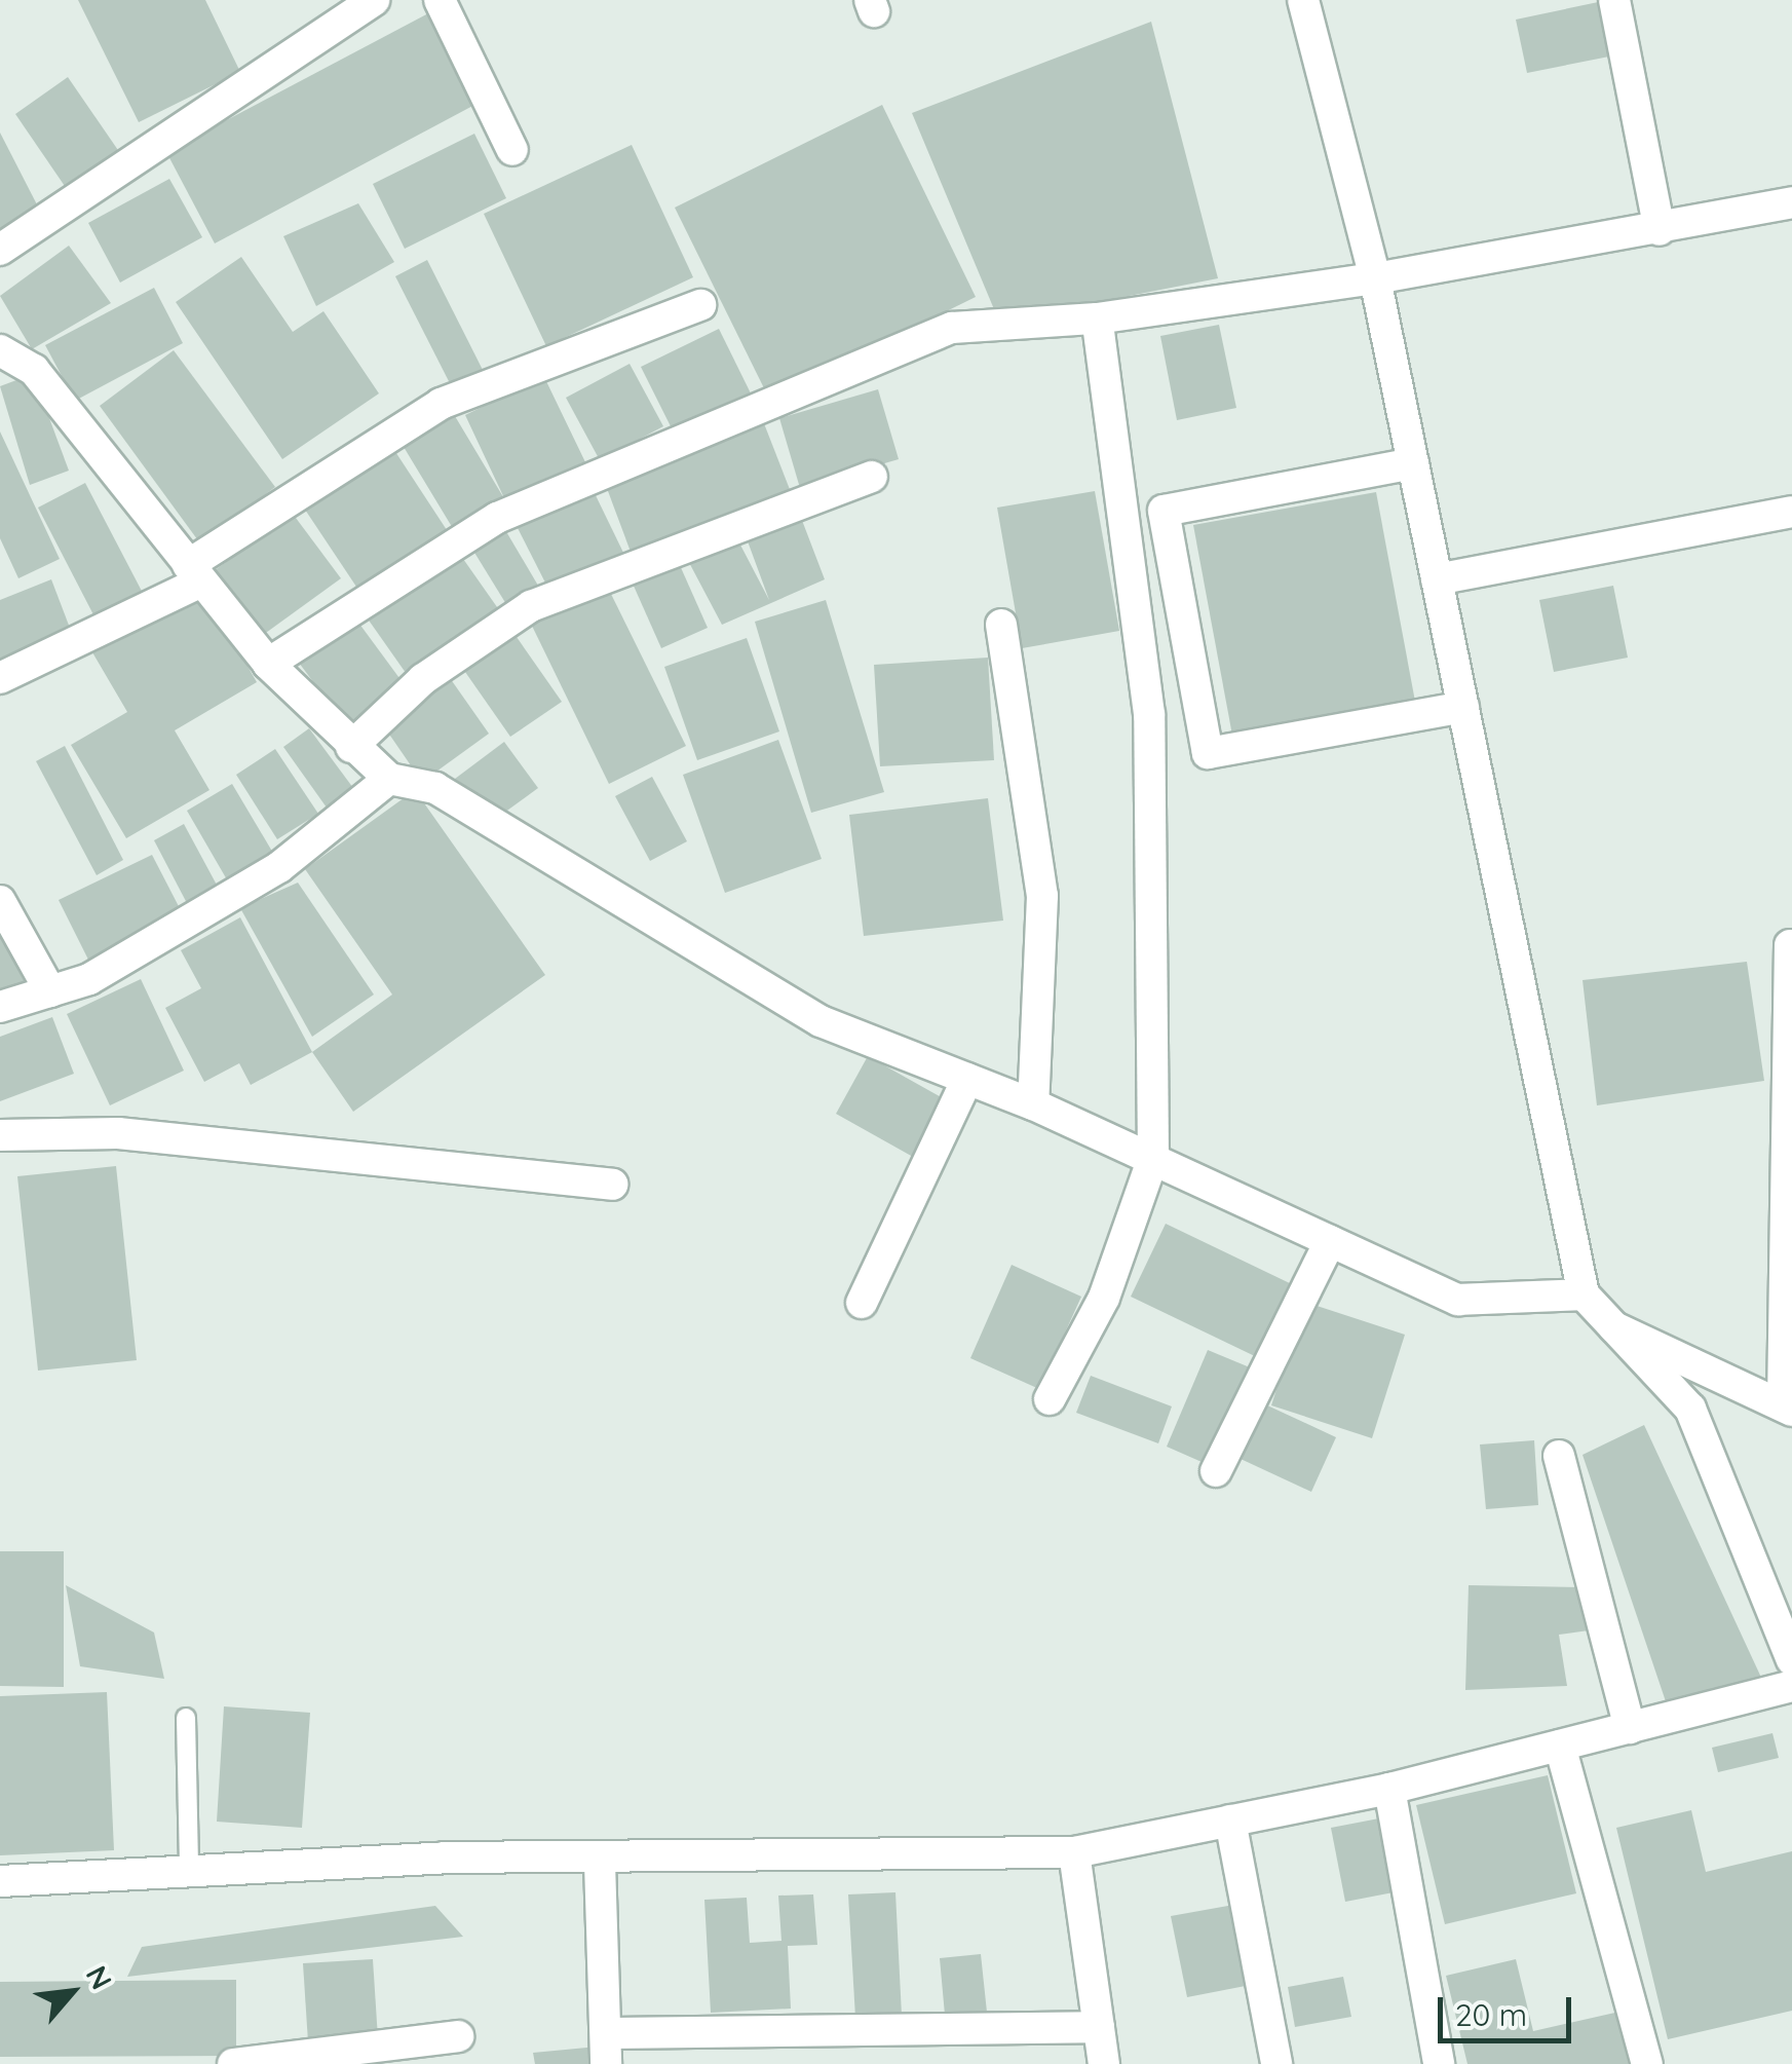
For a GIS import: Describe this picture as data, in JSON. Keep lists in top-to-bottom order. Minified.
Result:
{"scale_bar":"20 m","north":"top right"}
